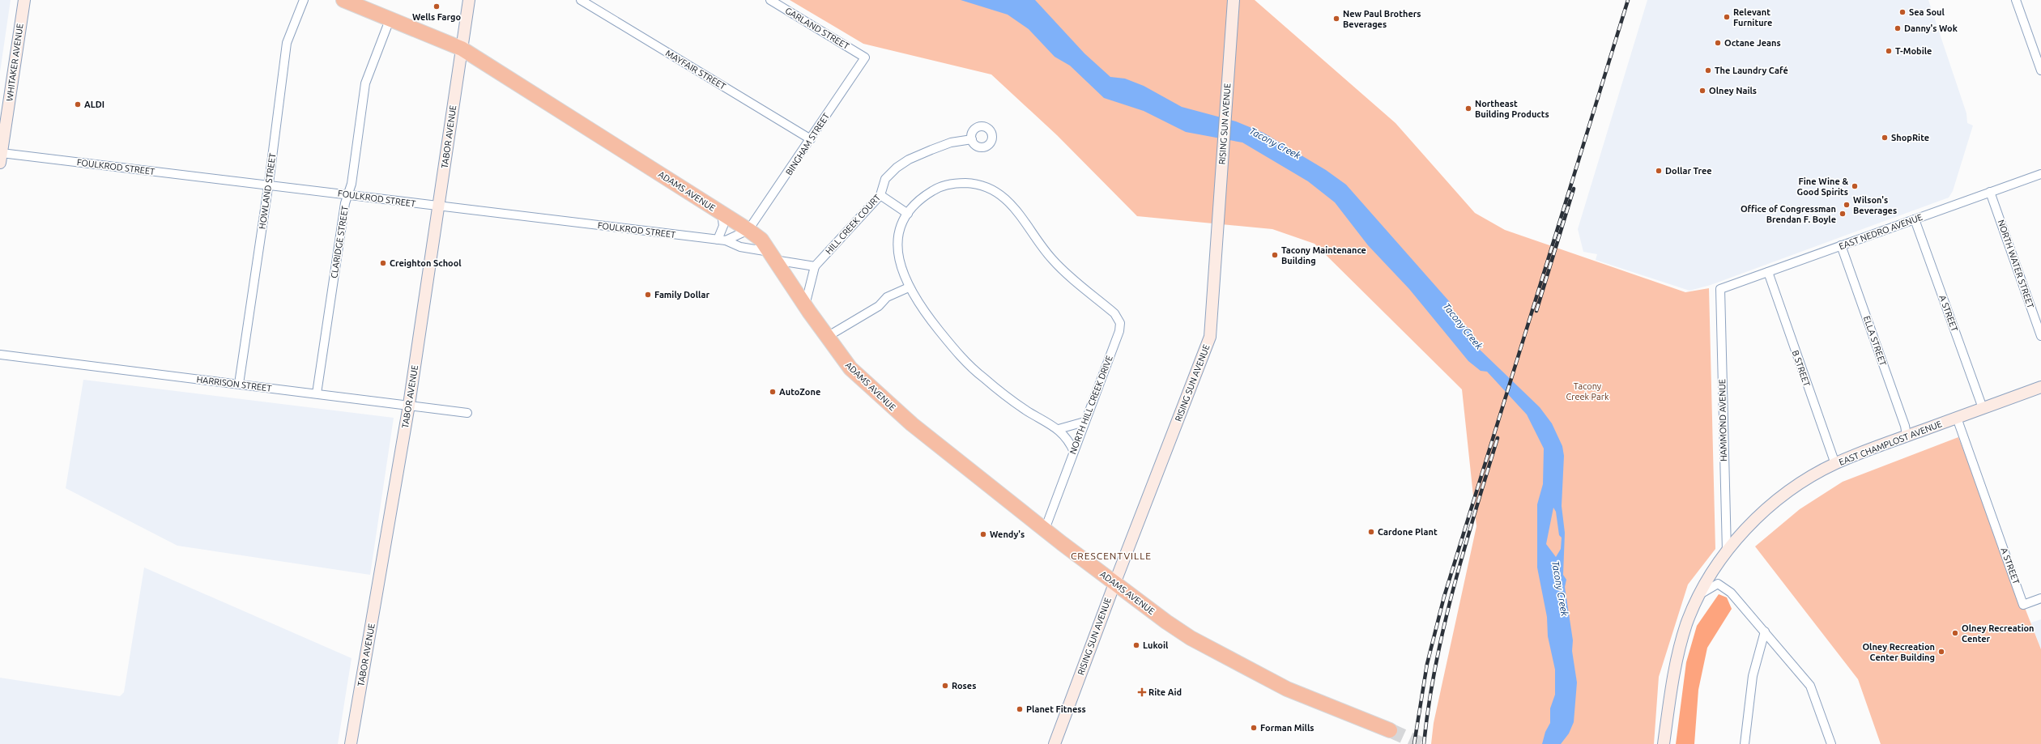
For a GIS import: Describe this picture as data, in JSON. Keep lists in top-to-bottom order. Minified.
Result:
{"streets":{"highway":["ADAMS AVENUE"],"street":["GARLAND STREET","WHITAKER AVENUE","MAYFAIR STREET","RISING SUN AVENUE","TABOR AVENUE","BINGHAM STREET","FOULKROD STREET","HOWLAND STREET","HILL CREEK COURT","EAST NEDRO AVENUE","CLARIDGE STREET","NORTH WATER STREET","A STREET","ELLA STREET","B STREET","HARRISON STREET","NORTH HILL CREEK DRIVE","HAMMOND AVENUE","EAST CHAMPLOST AVENUE"]},"crossings":[["GARLAND STREET","BINGHAM STREET"],["WHITAKER AVENUE","FOULKROD STREET"],["MAYFAIR STREET","BINGHAM STREET"],["RISING SUN AVENUE","ADAMS AVENUE"],["TABOR AVENUE","FOULKROD STREET"],["TABOR AVENUE","ADAMS AVENUE"],["TABOR AVENUE","HARRISON STREET"],["BINGHAM STREET","ADAMS AVENUE"],["FOULKROD STREET","HOWLAND STREET"],["FOULKROD STREET","CLARIDGE STREET"],["HOWLAND STREET","HARRISON STREET"],["ADAMS AVENUE","HILL CREEK COURT"],["ADAMS AVENUE","CLARIDGE STREET"],["ADAMS AVENUE","NORTH HILL CREEK DRIVE"],["EAST NEDRO AVENUE","NORTH WATER STREET"],["EAST NEDRO AVENUE","A STREET"],["EAST NEDRO AVENUE","ELLA STREET"],["EAST NEDRO AVENUE","B STREET"],["EAST NEDRO AVENUE","HAMMOND AVENUE"],["CLARIDGE STREET","HARRISON STREET"],["A STREET","EAST CHAMPLOST AVENUE"],["ELLA STREET","EAST CHAMPLOST AVENUE"],["B STREET","EAST CHAMPLOST AVENUE"],["HAMMOND AVENUE","EAST CHAMPLOST AVENUE"]],"districts":["CRESCENTVILLE"],"water":["Tacony Creek"],"parks":["Tacony Creek Park"],"places":{"other":["Wells Fargo","Sea Soul","Relevant Furniture","New Paul Brothers Beverages","Danny's Wok","Octane Jeans","T-Mobile","The Laundry Café","Olney Nails","ALDI","Northeast Building Products","ShopRite","Dollar Tree","Fine Wine & Good Spirits","Wilson's Beverages","Office of Congressman Brendan F. Boyle","Tacony Maintenance Building","Creighton School","Family Dollar","AutoZone","Cardone Plant","Wendy's","Olney Recreation Center","Lukoil","Olney Recreation Center Building","Roses","Planet Fitness","Forman Mills"],"health":["Rite Aid"]}}
